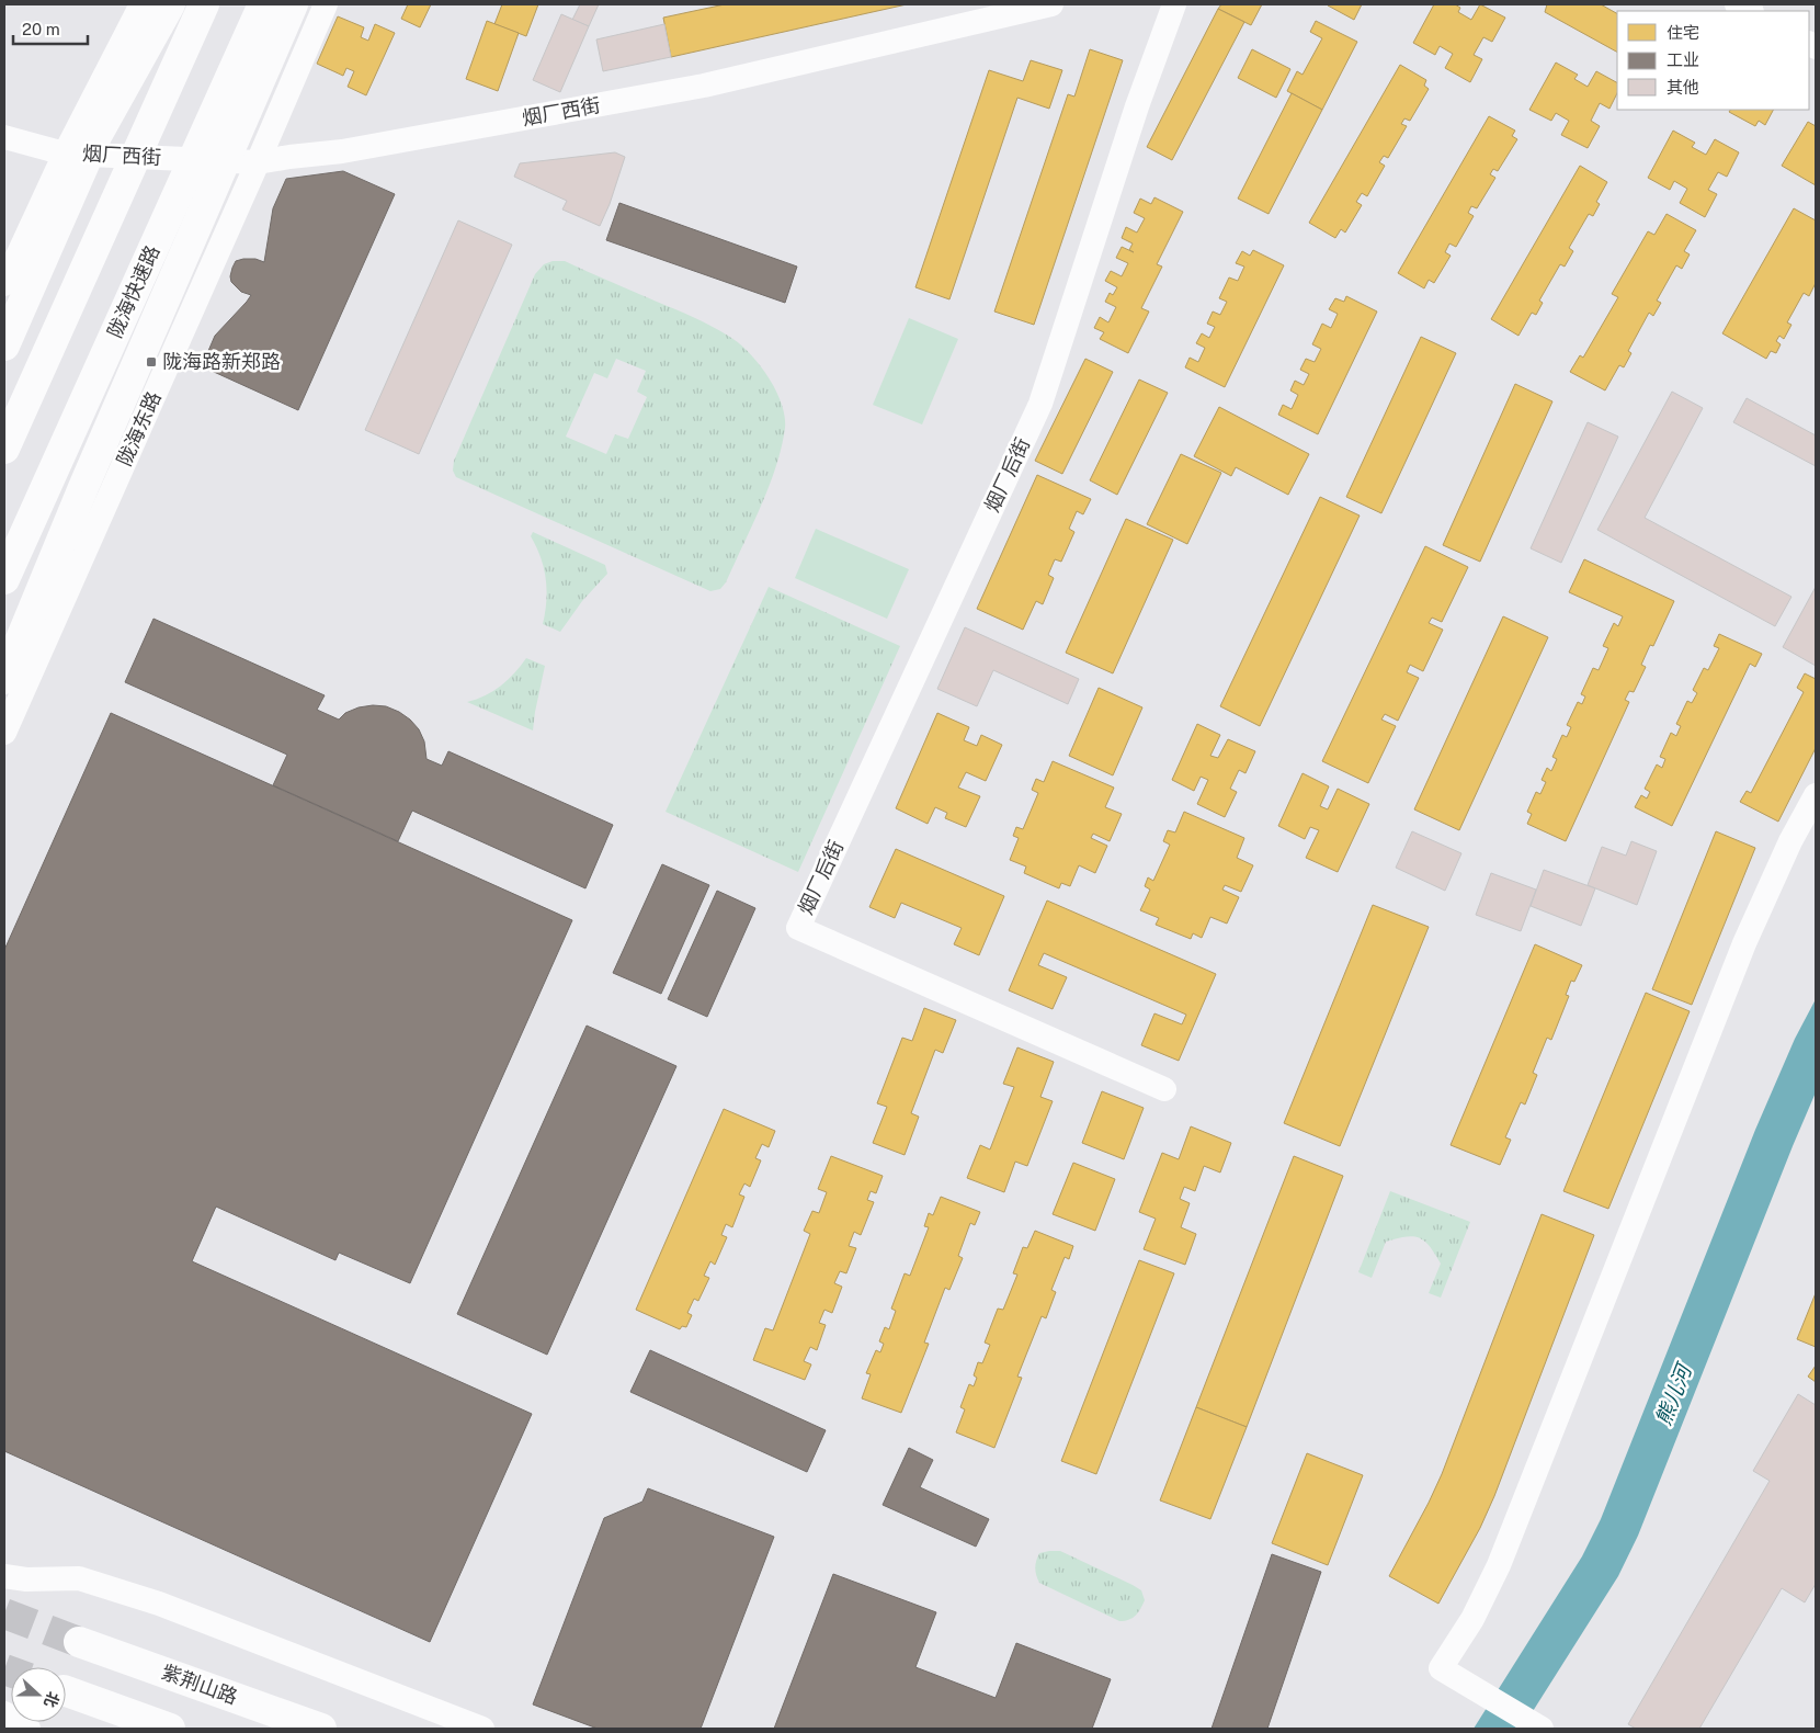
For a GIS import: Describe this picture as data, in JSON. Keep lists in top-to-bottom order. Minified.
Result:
{"streets":{"main road":["陇海快速路","紫荆山路"],"street":["烟厂西街","陇海东路","烟厂后街"]},"crossings":[["烟厂西街","陇海东路"]],"water":["熊儿河"],"places":{"transit":["陇海路新郑路"]},"legend":["住宅","工业","其他"],"scale_bar":"20 m","north":"right"}
